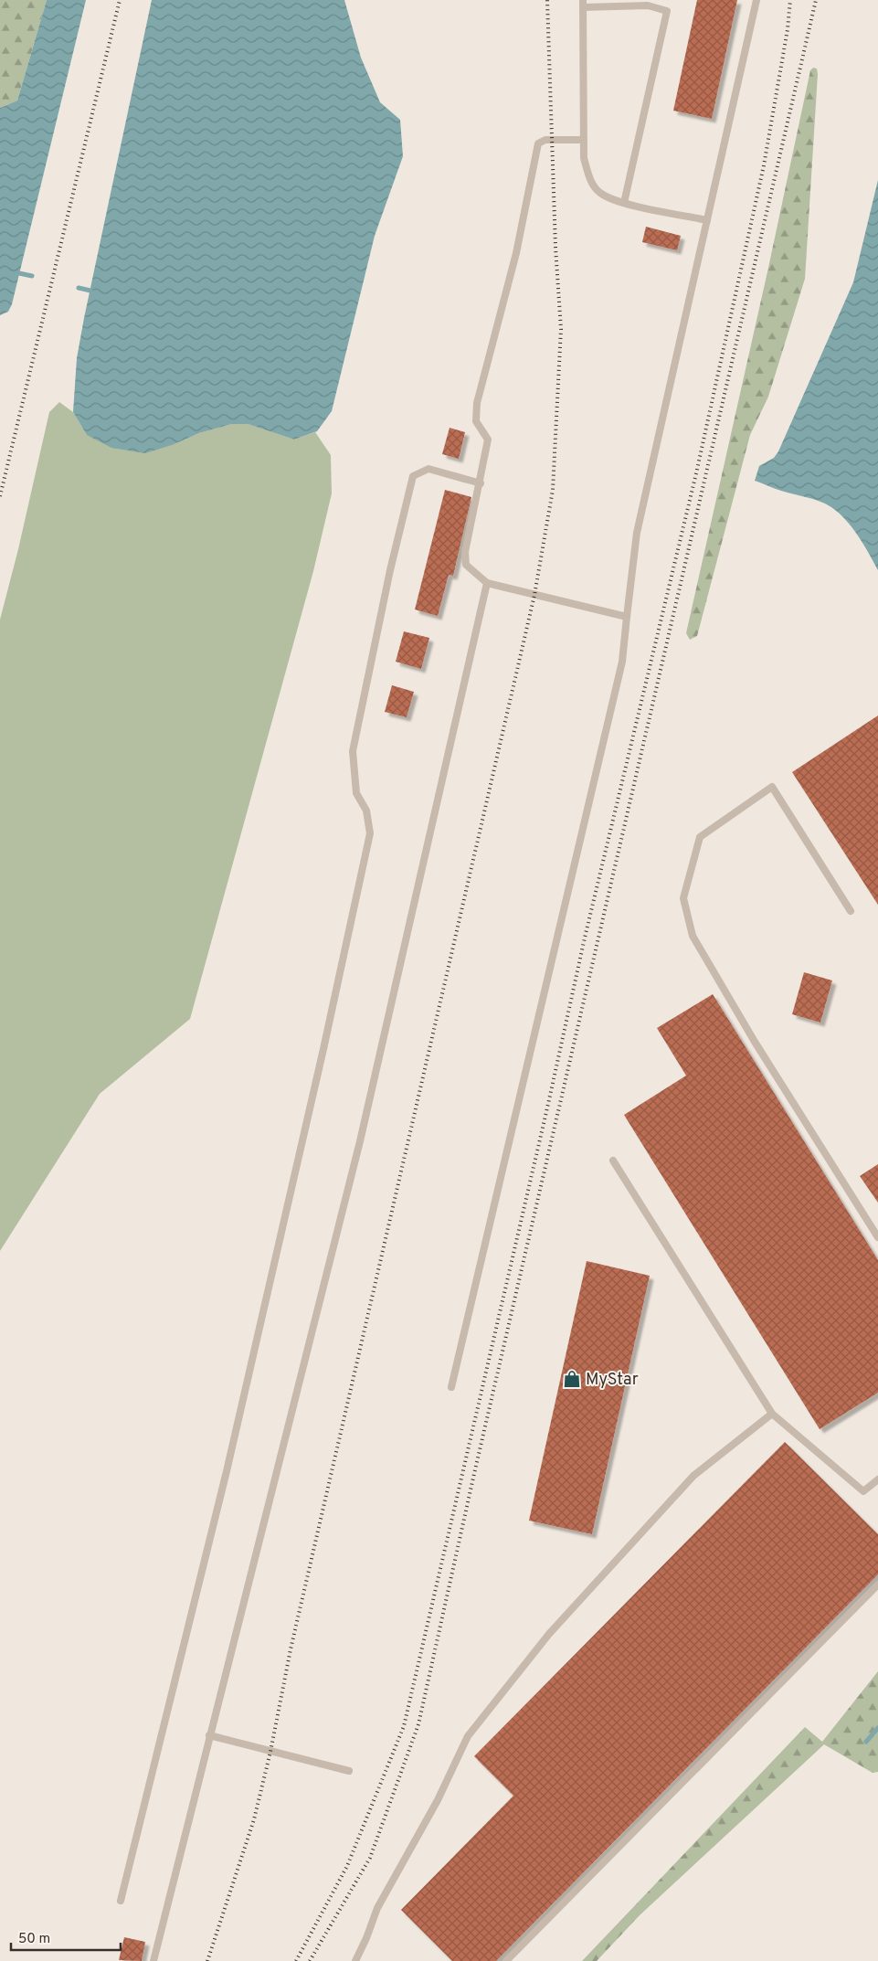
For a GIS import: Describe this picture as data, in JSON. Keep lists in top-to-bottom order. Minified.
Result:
{"places":{"shop":["MyStar"]},"scale_bar":"50 m"}
